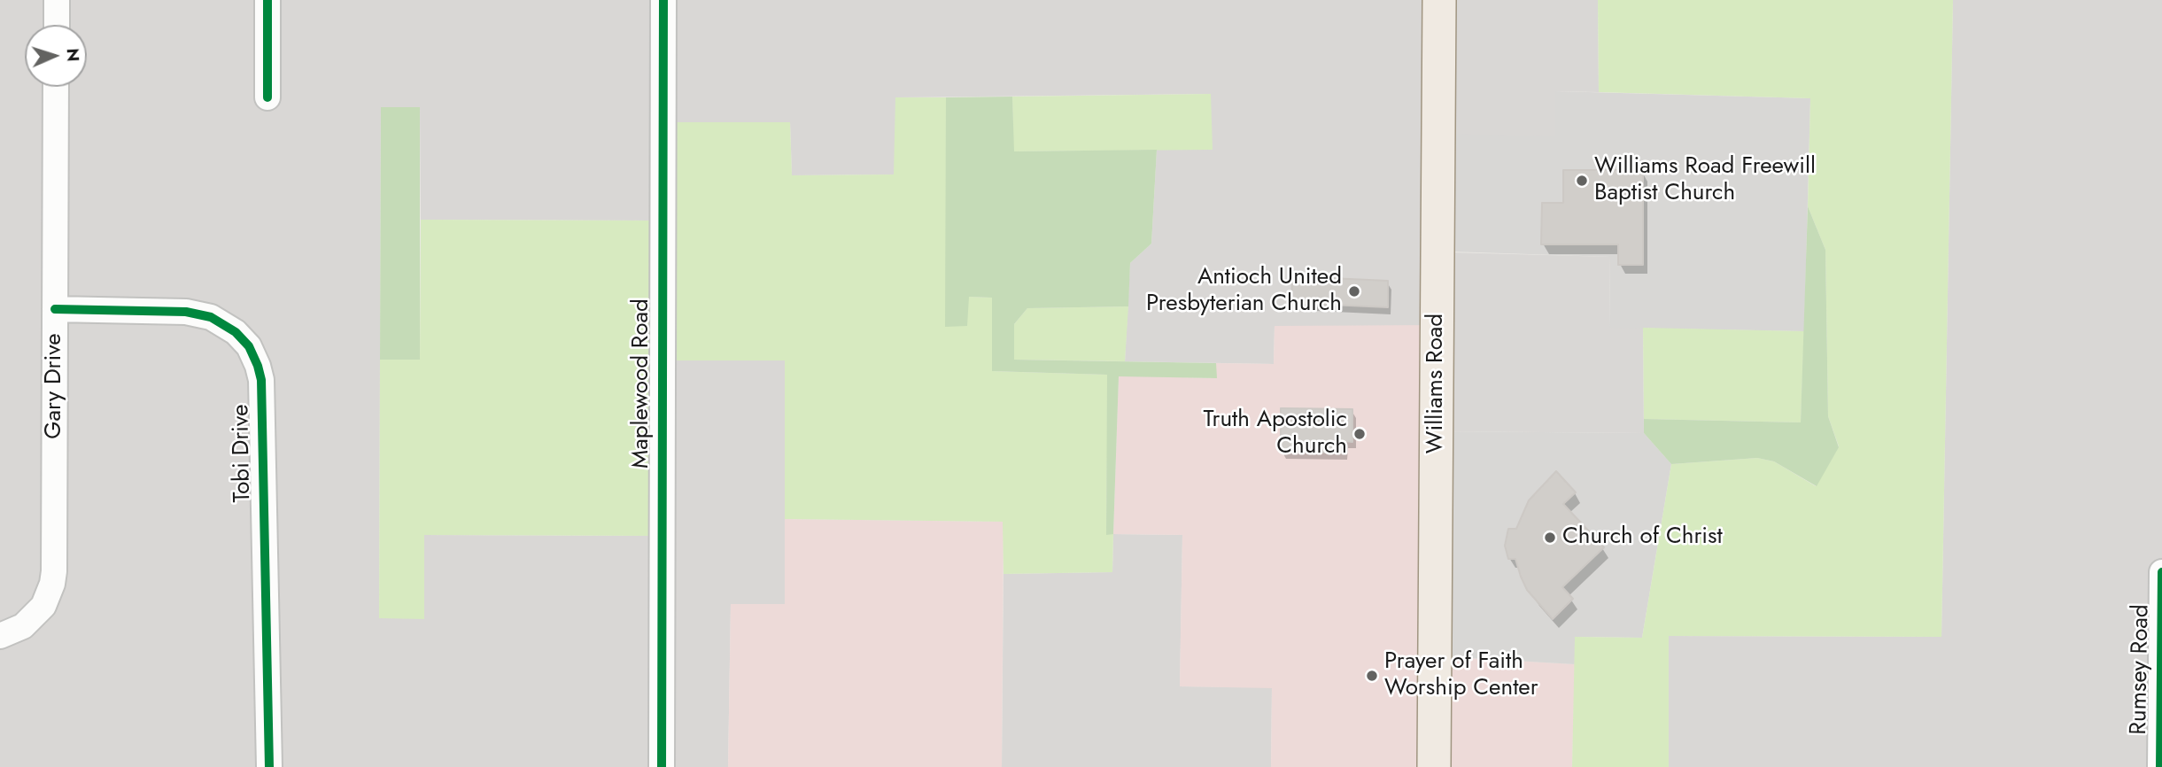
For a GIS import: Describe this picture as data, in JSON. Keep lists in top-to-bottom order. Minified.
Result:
{"streets":{"main road":["Williams Road"],"street":["Maplewood Road","Gary Drive","Tobi Drive","Rumsey Road"]},"crossings":[["Gary Drive","Tobi Drive"]],"places":["Williams Road Freewill Baptist Church","Antioch United Presbyterian Church","Truth Apostolic Church","Church of Christ","Prayer of Faith Worship Center"],"north":"right"}
